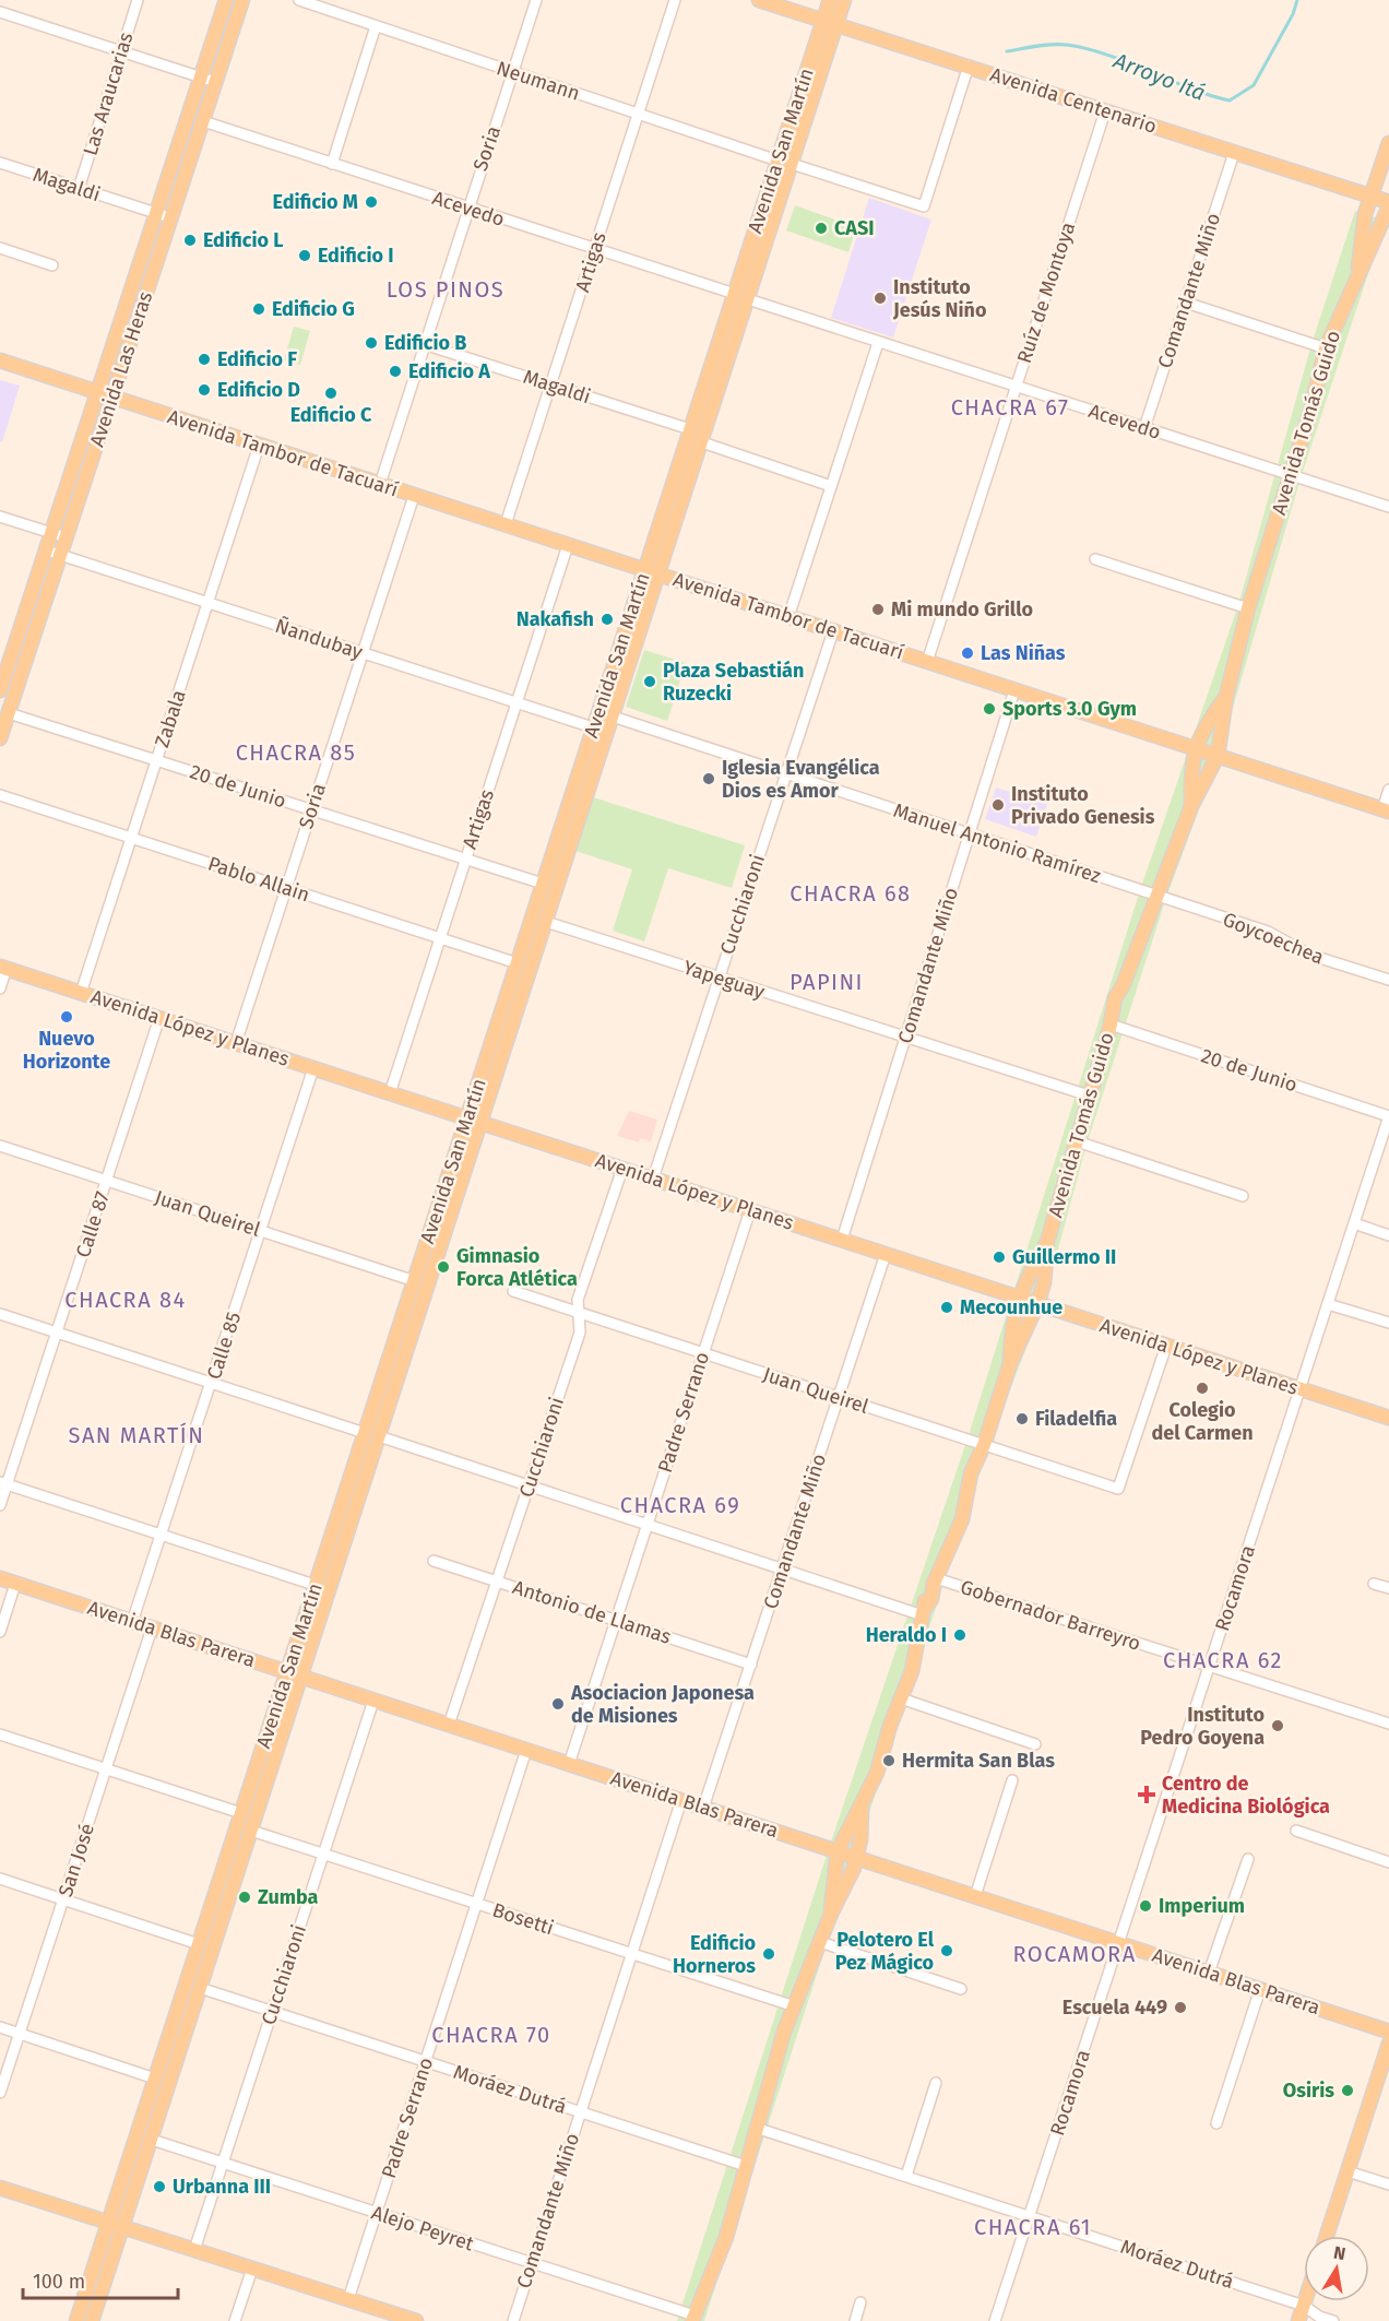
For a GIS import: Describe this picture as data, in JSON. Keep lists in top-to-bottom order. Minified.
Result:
{"streets":{"main road":["Avenida Centenario","Avenida San Martín","Avenida Las Heras","Avenida Tomás Guido","Avenida Tambor de Tacuarí","Avenida López y Planes","Avenida Blas Parera"],"street":["Neumann","Las Araucarias","Soria","Magaldi","Acevedo","Artigas","Comandante Miño","Ruíz de Montoya","Ñandubay","Zabala","20 de Junio","Manuel Antonio Ramírez","Pablo Allain","Cucchiaroni","Goycoechea","Yapeguay","Juan Queirel","Calle 87","Calle 85","Padre Serrano","Rocamora","Antonio de Llamas","Gobernador Barreyro","San José","Bosetti","Moráez Dutrá","Alejo Peyret"]},"crossings":[["Neumann","Soria"],["Neumann","Avenida San Martín"],["Neumann","Artigas"],["Las Araucarias","Magaldi"],["Avenida Centenario","Avenida San Martín"],["Avenida Centenario","Comandante Miño"],["Avenida Centenario","Ruíz de Montoya"],["Avenida Centenario","Avenida Tomás Guido"],["Soria","Magaldi"],["Soria","Acevedo"],["Soria","Avenida Tambor de Tacuarí"],["Soria","Ñandubay"],["Soria","20 de Junio"],["Soria","Pablo Allain"],["Soria","Avenida López y Planes"],["Avenida San Martín","Magaldi"],["Avenida San Martín","Acevedo"],["Avenida San Martín","Avenida Tambor de Tacuarí"],["Avenida San Martín","Ñandubay"],["Avenida San Martín","20 de Junio"],["Avenida San Martín","Manuel Antonio Ramírez"],["Avenida San Martín","Pablo Allain"],["Avenida San Martín","Yapeguay"],["Avenida San Martín","Avenida López y Planes"],["Avenida San Martín","Juan Queirel"],["Avenida San Martín","Avenida Blas Parera"],["Avenida San Martín","Bosetti"],["Avenida San Martín","Moráez Dutrá"],["Avenida San Martín","Alejo Peyret"],["Magaldi","Artigas"],["Magaldi","Avenida Las Heras"],["Acevedo","Artigas"],["Acevedo","Comandante Miño"],["Acevedo","Ruíz de Montoya"],["Acevedo","Avenida Las Heras"],["Acevedo","Avenida Tomás Guido"],["Artigas","Avenida Tambor de Tacuarí"],["Artigas","Ñandubay"],["Artigas","20 de Junio"],["Artigas","Pablo Allain"],["Artigas","Avenida López y Planes"],["Comandante Miño","Avenida Tambor de Tacuarí"],["Comandante Miño","Manuel Antonio Ramírez"],["Comandante Miño","Yapeguay"],["Comandante Miño","Avenida López y Planes"],["Comandante Miño","Juan Queirel"],["Comandante Miño","Antonio de Llamas"],["Comandante Miño","Avenida Blas Parera"],["Comandante Miño","Bosetti"],["Comandante Miño","Moráez Dutrá"],["Comandante Miño","Alejo Peyret"],["Ruíz de Montoya","Avenida Tambor de Tacuarí"],["Avenida Las Heras","Avenida Tambor de Tacuarí"],["Avenida Las Heras","Ñandubay"],["Avenida Las Heras","20 de Junio"],["Avenida Tomás Guido","Avenida Tambor de Tacuarí"],["Avenida Tomás Guido","20 de Junio"],["Avenida Tomás Guido","Manuel Antonio Ramírez"],["Avenida Tomás Guido","Goycoechea"],["Avenida Tomás Guido","Yapeguay"],["Avenida Tomás Guido","Avenida López y Planes"],["Avenida Tomás Guido","Juan Queirel"],["Avenida Tomás Guido","Gobernador Barreyro"],["Avenida Tomás Guido","Avenida Blas Parera"],["Avenida Tomás Guido","Bosetti"],["Avenida Tomás Guido","Moráez Dutrá"],["Avenida Tomás Guido","Alejo Peyret"],["Avenida Tambor de Tacuarí","Zabala"],["Avenida Tambor de Tacuarí","Cucchiaroni"],["Ñandubay","Zabala"],["Zabala","20 de Junio"],["Zabala","Pablo Allain"],["Zabala","Avenida López y Planes"],["20 de Junio","Rocamora"],["Manuel Antonio Ramírez","Cucchiaroni"],["Manuel Antonio Ramírez","Goycoechea"],["Cucchiaroni","Yapeguay"],["Cucchiaroni","Avenida López y Planes"],["Cucchiaroni","Juan Queirel"],["Cucchiaroni","Antonio de Llamas"],["Cucchiaroni","Avenida Blas Parera"],["Cucchiaroni","Bosetti"],["Cucchiaroni","Moráez Dutrá"],["Cucchiaroni","Alejo Peyret"],["Avenida López y Planes","Juan Queirel"],["Avenida López y Planes","Calle 87"],["Avenida López y Planes","Calle 85"],["Avenida López y Planes","Padre Serrano"],["Avenida López y Planes","Rocamora"],["Juan Queirel","Calle 87"],["Juan Queirel","Calle 85"],["Juan Queirel","Padre Serrano"],["Calle 85","Avenida Blas Parera"],["Padre Serrano","Antonio de Llamas"],["Padre Serrano","Avenida Blas Parera"],["Padre Serrano","Bosetti"],["Padre Serrano","Moráez Dutrá"],["Padre Serrano","Alejo Peyret"],["Rocamora","Gobernador Barreyro"],["Rocamora","Avenida Blas Parera"],["Rocamora","Moráez Dutrá"],["Avenida Blas Parera","San José"]],"districts":["LOS PINOS","CHACRA 67","CHACRA 85","CHACRA 68","PAPINI","CHACRA 84","SAN MARTÍN","CHACRA 69","CHACRA 62","ROCAMORA","CHACRA 70","CHACRA 61"],"water":["Arroyo Itá"],"places":{"other":["Edificio M","CASI","Edificio L","Edificio I","Instituto Jesús Niño","Edificio G","Edificio B","Edificio F","Edificio A","Edificio D","Edificio C","Mi mundo Grillo","Nakafish","Las Niñas","Plaza Sebastián Ruzecki","Sports 3.0 Gym","Iglesia Evangélica Dios es Amor","Instituto Privado Genesis","Nuevo Horizonte","Guillermo II","Gimnasio Forca Atlética","Mecounhue","Colegio del Carmen","Filadelfia","Heraldo I","Asociacion Japonesa de Misiones","Instituto Pedro Goyena","Hermita San Blas","Zumba","Imperium","Pelotero El Pez Mágico","Edificio Horneros","Escuela 449","Osiris","Urbanna III"],"health":["Centro de Medicina Biológica"]},"scale_bar":"100 m","north":"top"}
